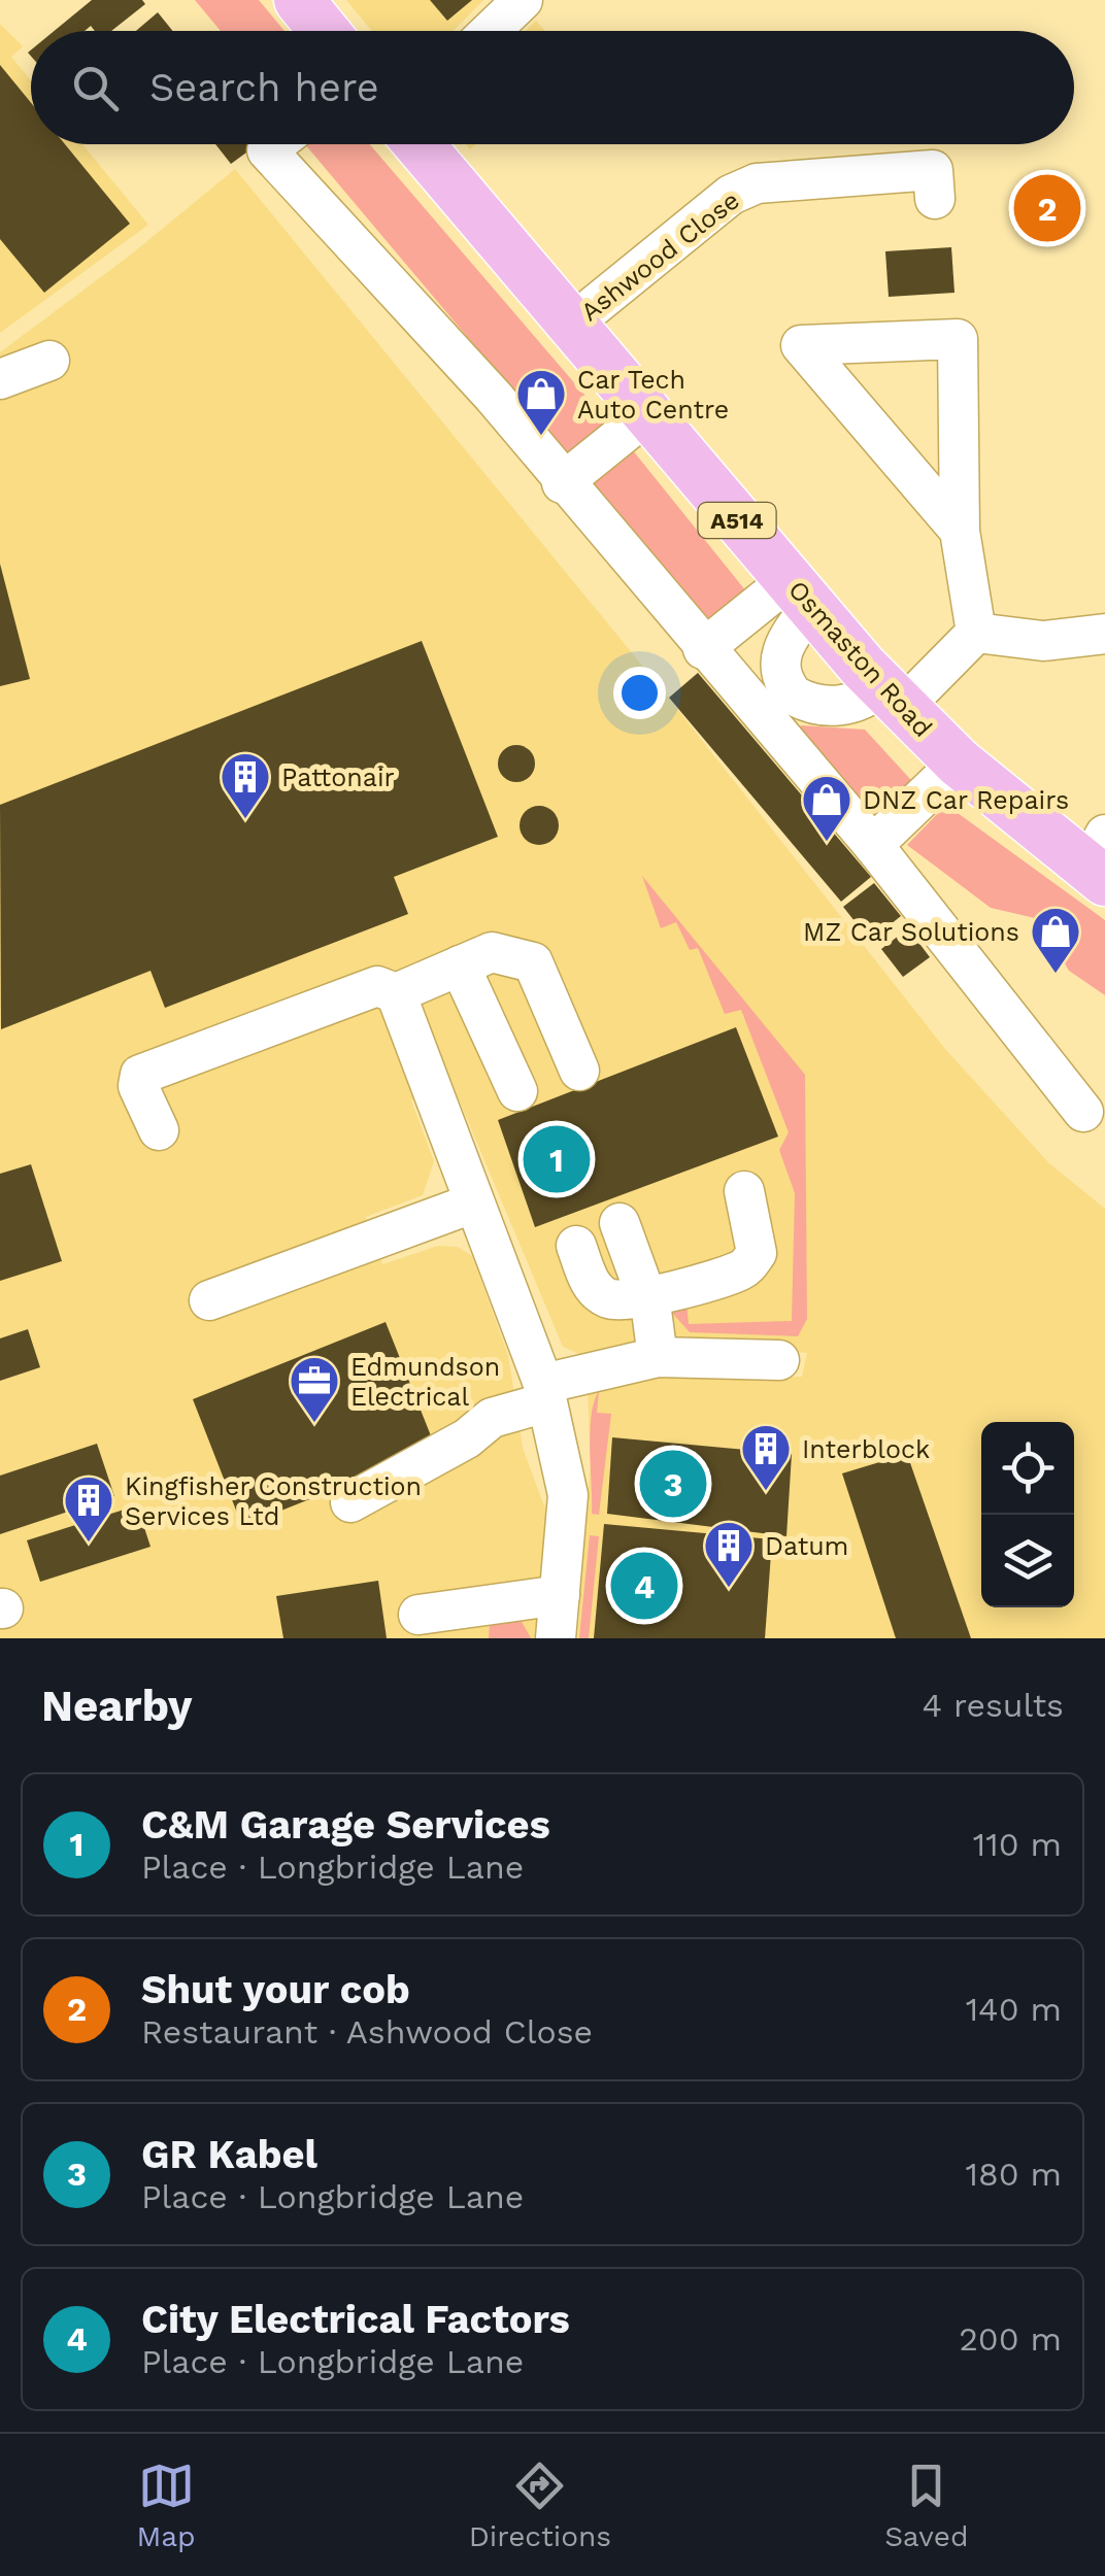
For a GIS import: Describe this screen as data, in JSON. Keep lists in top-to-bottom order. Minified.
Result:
{"streets":{"main road":["A514","Osmaston Road"],"street":["Ashwood Close"]},"crossings":[["Ashwood Close","Osmaston Road"]],"places":{"shop":["Car Tech Auto Centre","DNZ Car Repairs","MZ Car Solutions"],"building":["Pattonair","Interblock","Kingfisher Construction Services Ltd","Datum"],"office":["Edmundson Electrical"]},"page":{"search":"Search here","pins":["2","1","3","4"],"heading":["Nearby","4 results"],"list":[{"mark":"1","name":"C&M Garage Services","note":"Place · Longbridge Lane","value":"110 m"},{"mark":"2","name":"Shut your cob","note":"Restaurant · Ashwood Close","value":"140 m"},{"mark":"3","name":"GR Kabel","note":"Place · Longbridge Lane","value":"180 m"},{"mark":"4","name":"City Electrical Factors","note":"Place · Longbridge Lane","value":"200 m"}],"nav":["Map","Directions","Saved"]}}
